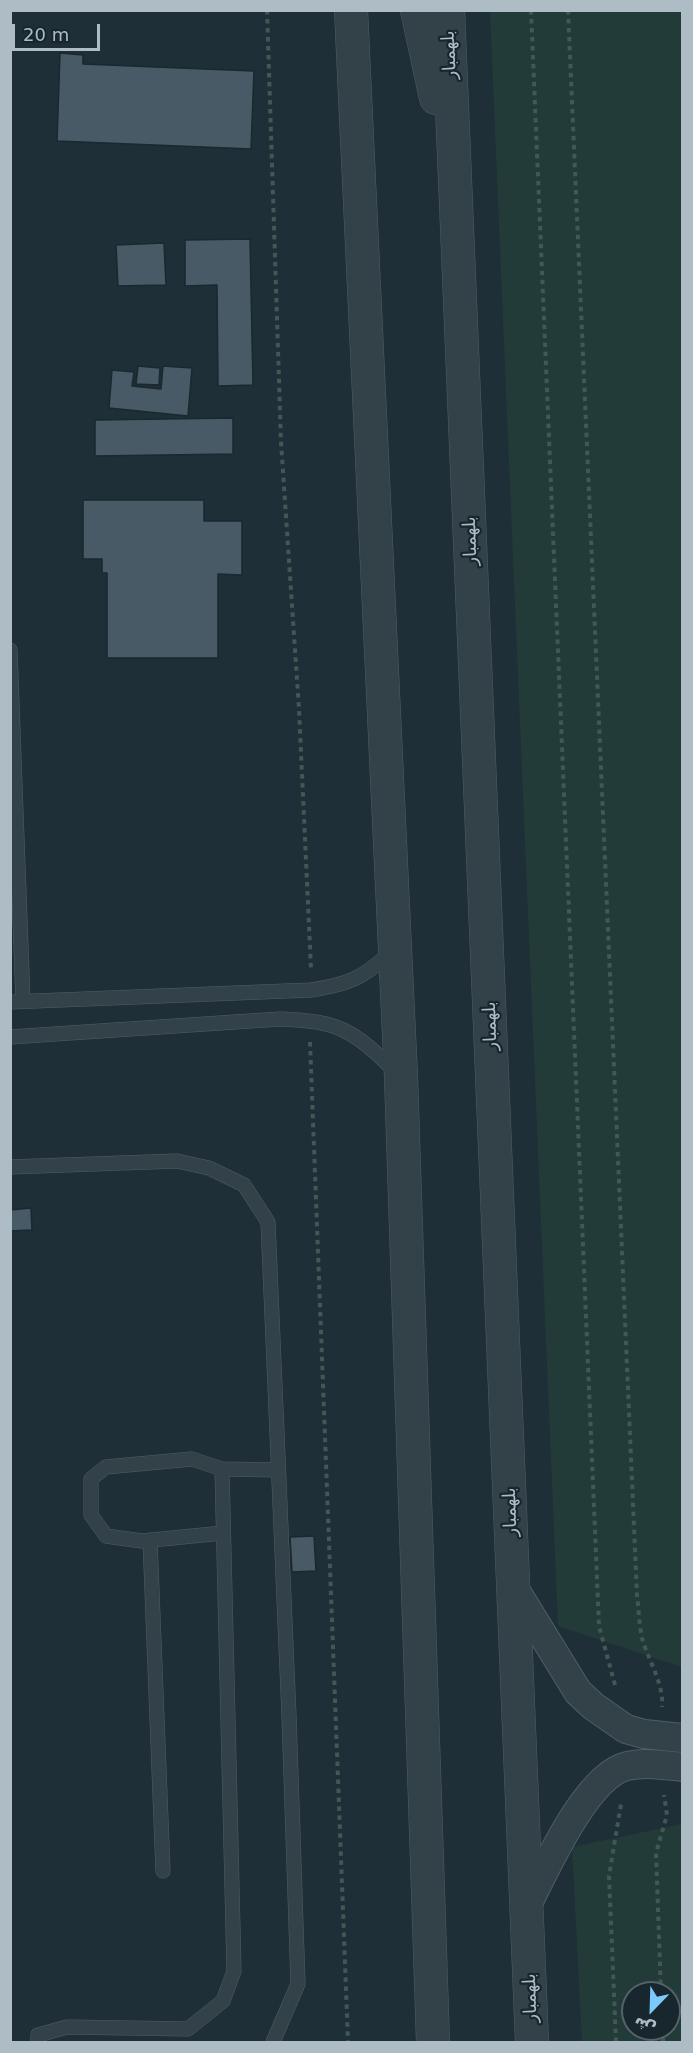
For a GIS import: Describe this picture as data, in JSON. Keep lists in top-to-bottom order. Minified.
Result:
{"streets":{"street":["بلهمبار"]},"scale_bar":"20 m","north":"bottom left"}
